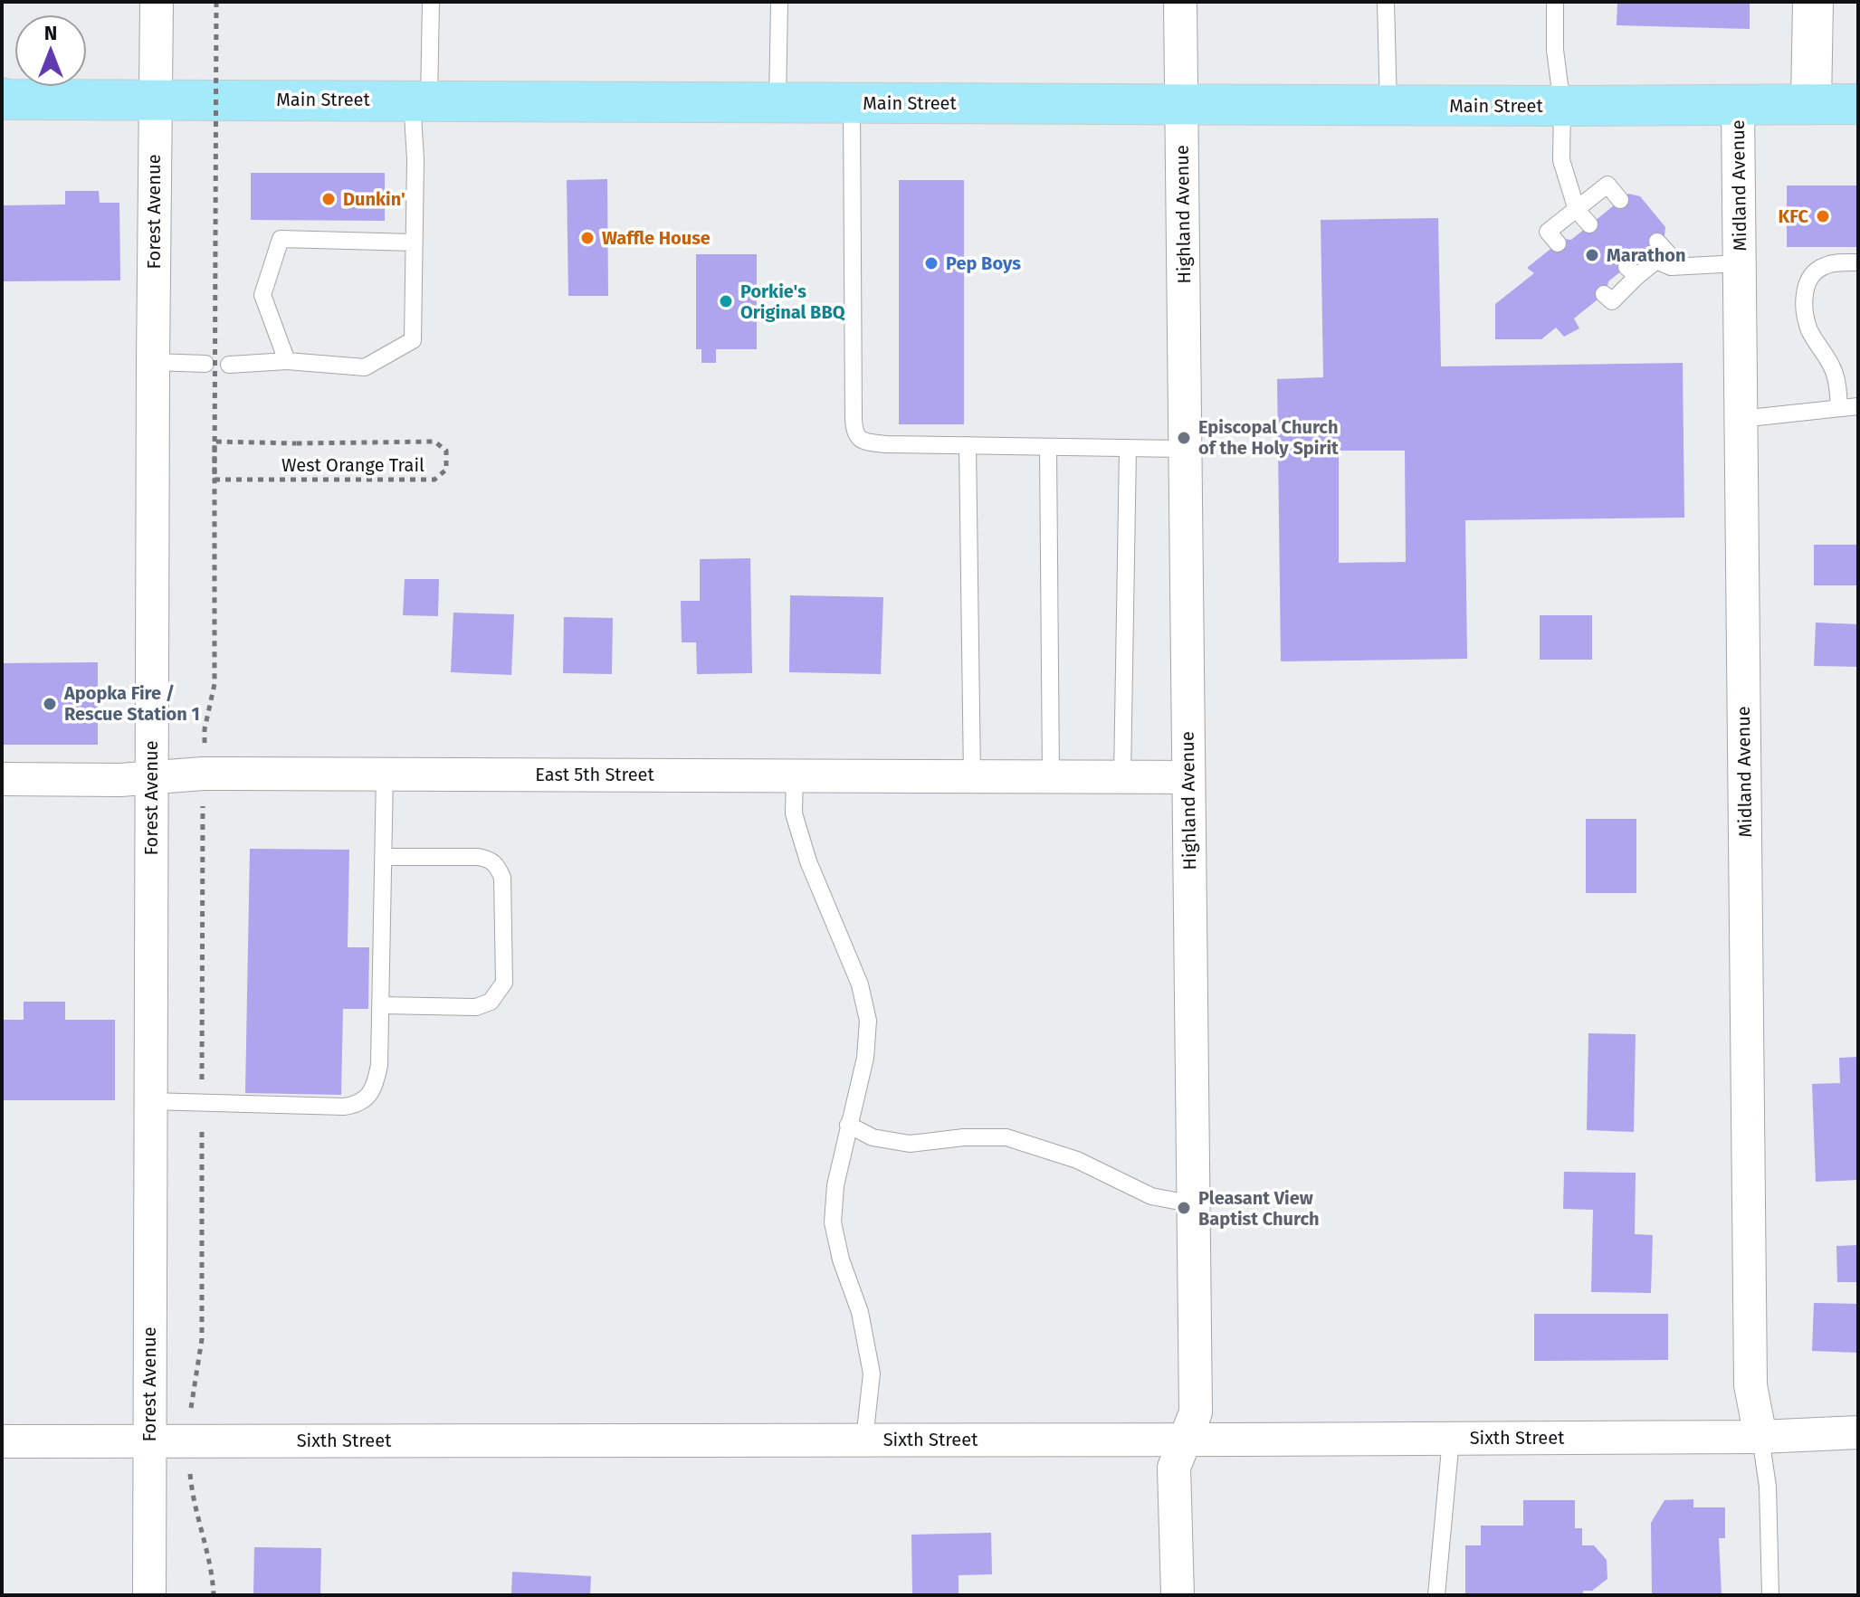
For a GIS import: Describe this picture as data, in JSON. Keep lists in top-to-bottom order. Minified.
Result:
{"streets":{"main road":["Main Street"],"street":["Midland Avenue","Forest Avenue","Highland Avenue","East 5th Street","Sixth Street"],"path":["West Orange Trail"]},"crossings":[["Main Street","Midland Avenue"],["Main Street","Forest Avenue"],["Main Street","Highland Avenue"],["Midland Avenue","Sixth Street"],["Forest Avenue","East 5th Street"],["Forest Avenue","Sixth Street"],["Highland Avenue","East 5th Street"],["Highland Avenue","Sixth Street"],["West Orange Trail","East 5th Street"]],"places":["Dunkin'","KFC","Waffle House","Marathon","Pep Boys","Porkie's Original BBQ","Episcopal Church of the Holy Spirit","Apopka Fire / Rescue Station 1","Pleasant View Baptist Church"],"north":"top"}
